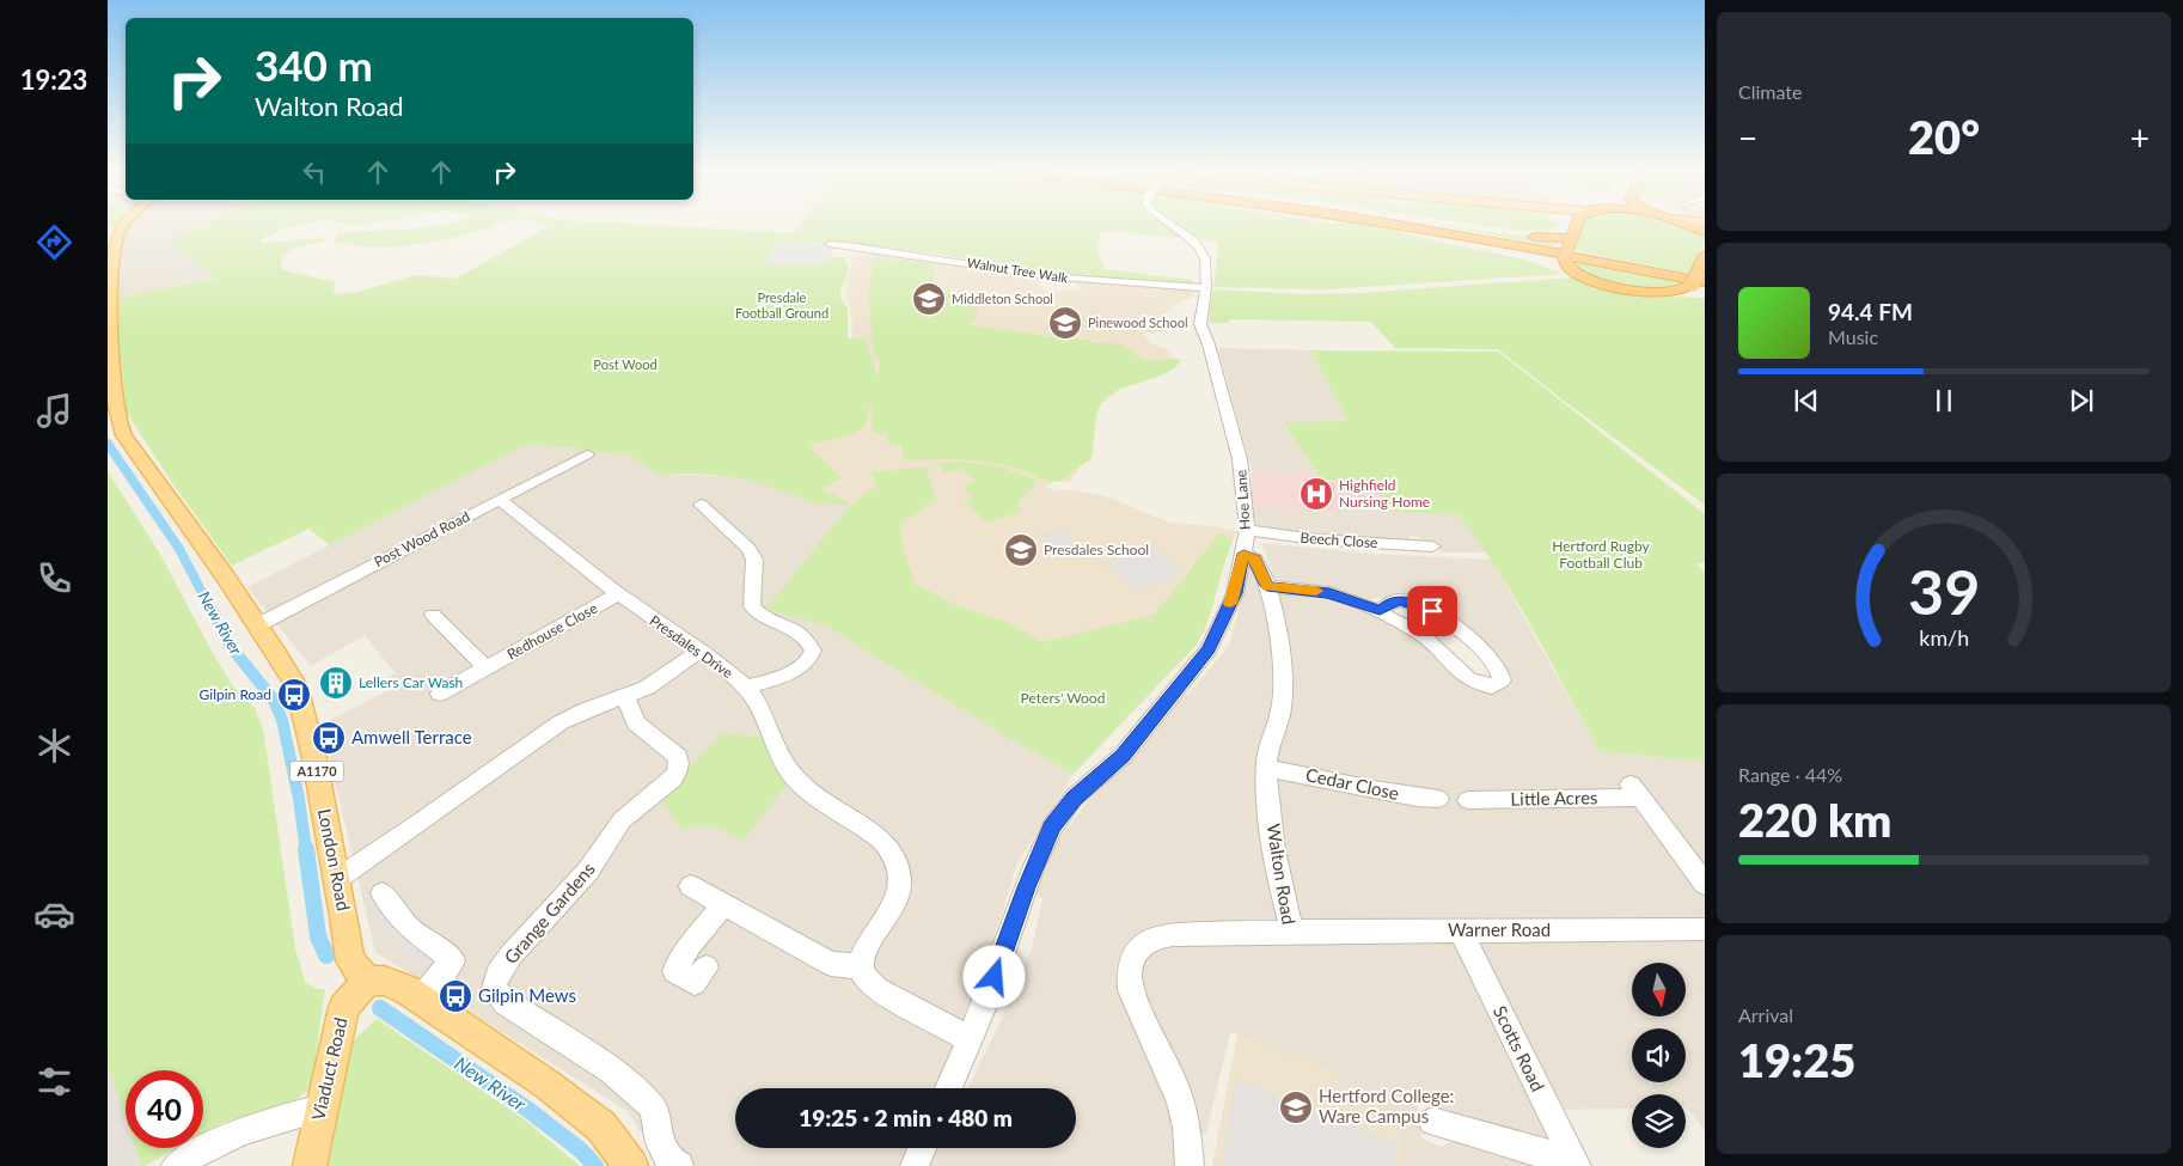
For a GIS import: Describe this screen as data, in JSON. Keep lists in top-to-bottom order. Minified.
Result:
{"streets":{"main road":["A1170","London Road","Viaduct Road"],"street":["Walnut Tree Walk","Hoe Lane","Post Wood Road","Beech Close","Redhouse Close","Presdales Drive","Cedar Close","Little Acres","Walton Road","Grange Gardens","Warner Road","Scotts Road"]},"crossings":[["Walnut Tree Walk","Hoe Lane"],["Hoe Lane","Beech Close"],["Hoe Lane","Walton Road"],["Post Wood Road","Presdales Drive"],["Post Wood Road","London Road"],["Redhouse Close","Presdales Drive"],["A1170","London Road"],["Cedar Close","Walton Road"],["London Road","Viaduct Road"],["Walton Road","Warner Road"],["Warner Road","Scotts Road"]],"water":["New River"],"parks":["Presdale Football Ground","Post Wood","Hertford Rugby Football Club","Peters' Wood"],"places":{"school or university":["Middleton School","Pinewood School","Presdales School","Hertford College: Ware Campus"],"hospital":["Highfield Nursing Home"],"building":["Lellers Car Wash"],"bus stop":["Gilpin Road","Amwell Terrace","Gilpin Mews"]},"north":"bottom","page":{"tabs":"19:23","tile":["Climate",["Range · 44%","220 km"],["Arrival","19:25"]],"turn":["340 m","Walton Road"],"heat":["−","20°","+"],"song":["94.4 FM","Music"],"limit":"40","trip":"19:25 · 2 min · 480 m","gauge":["39","km/h"]}}
